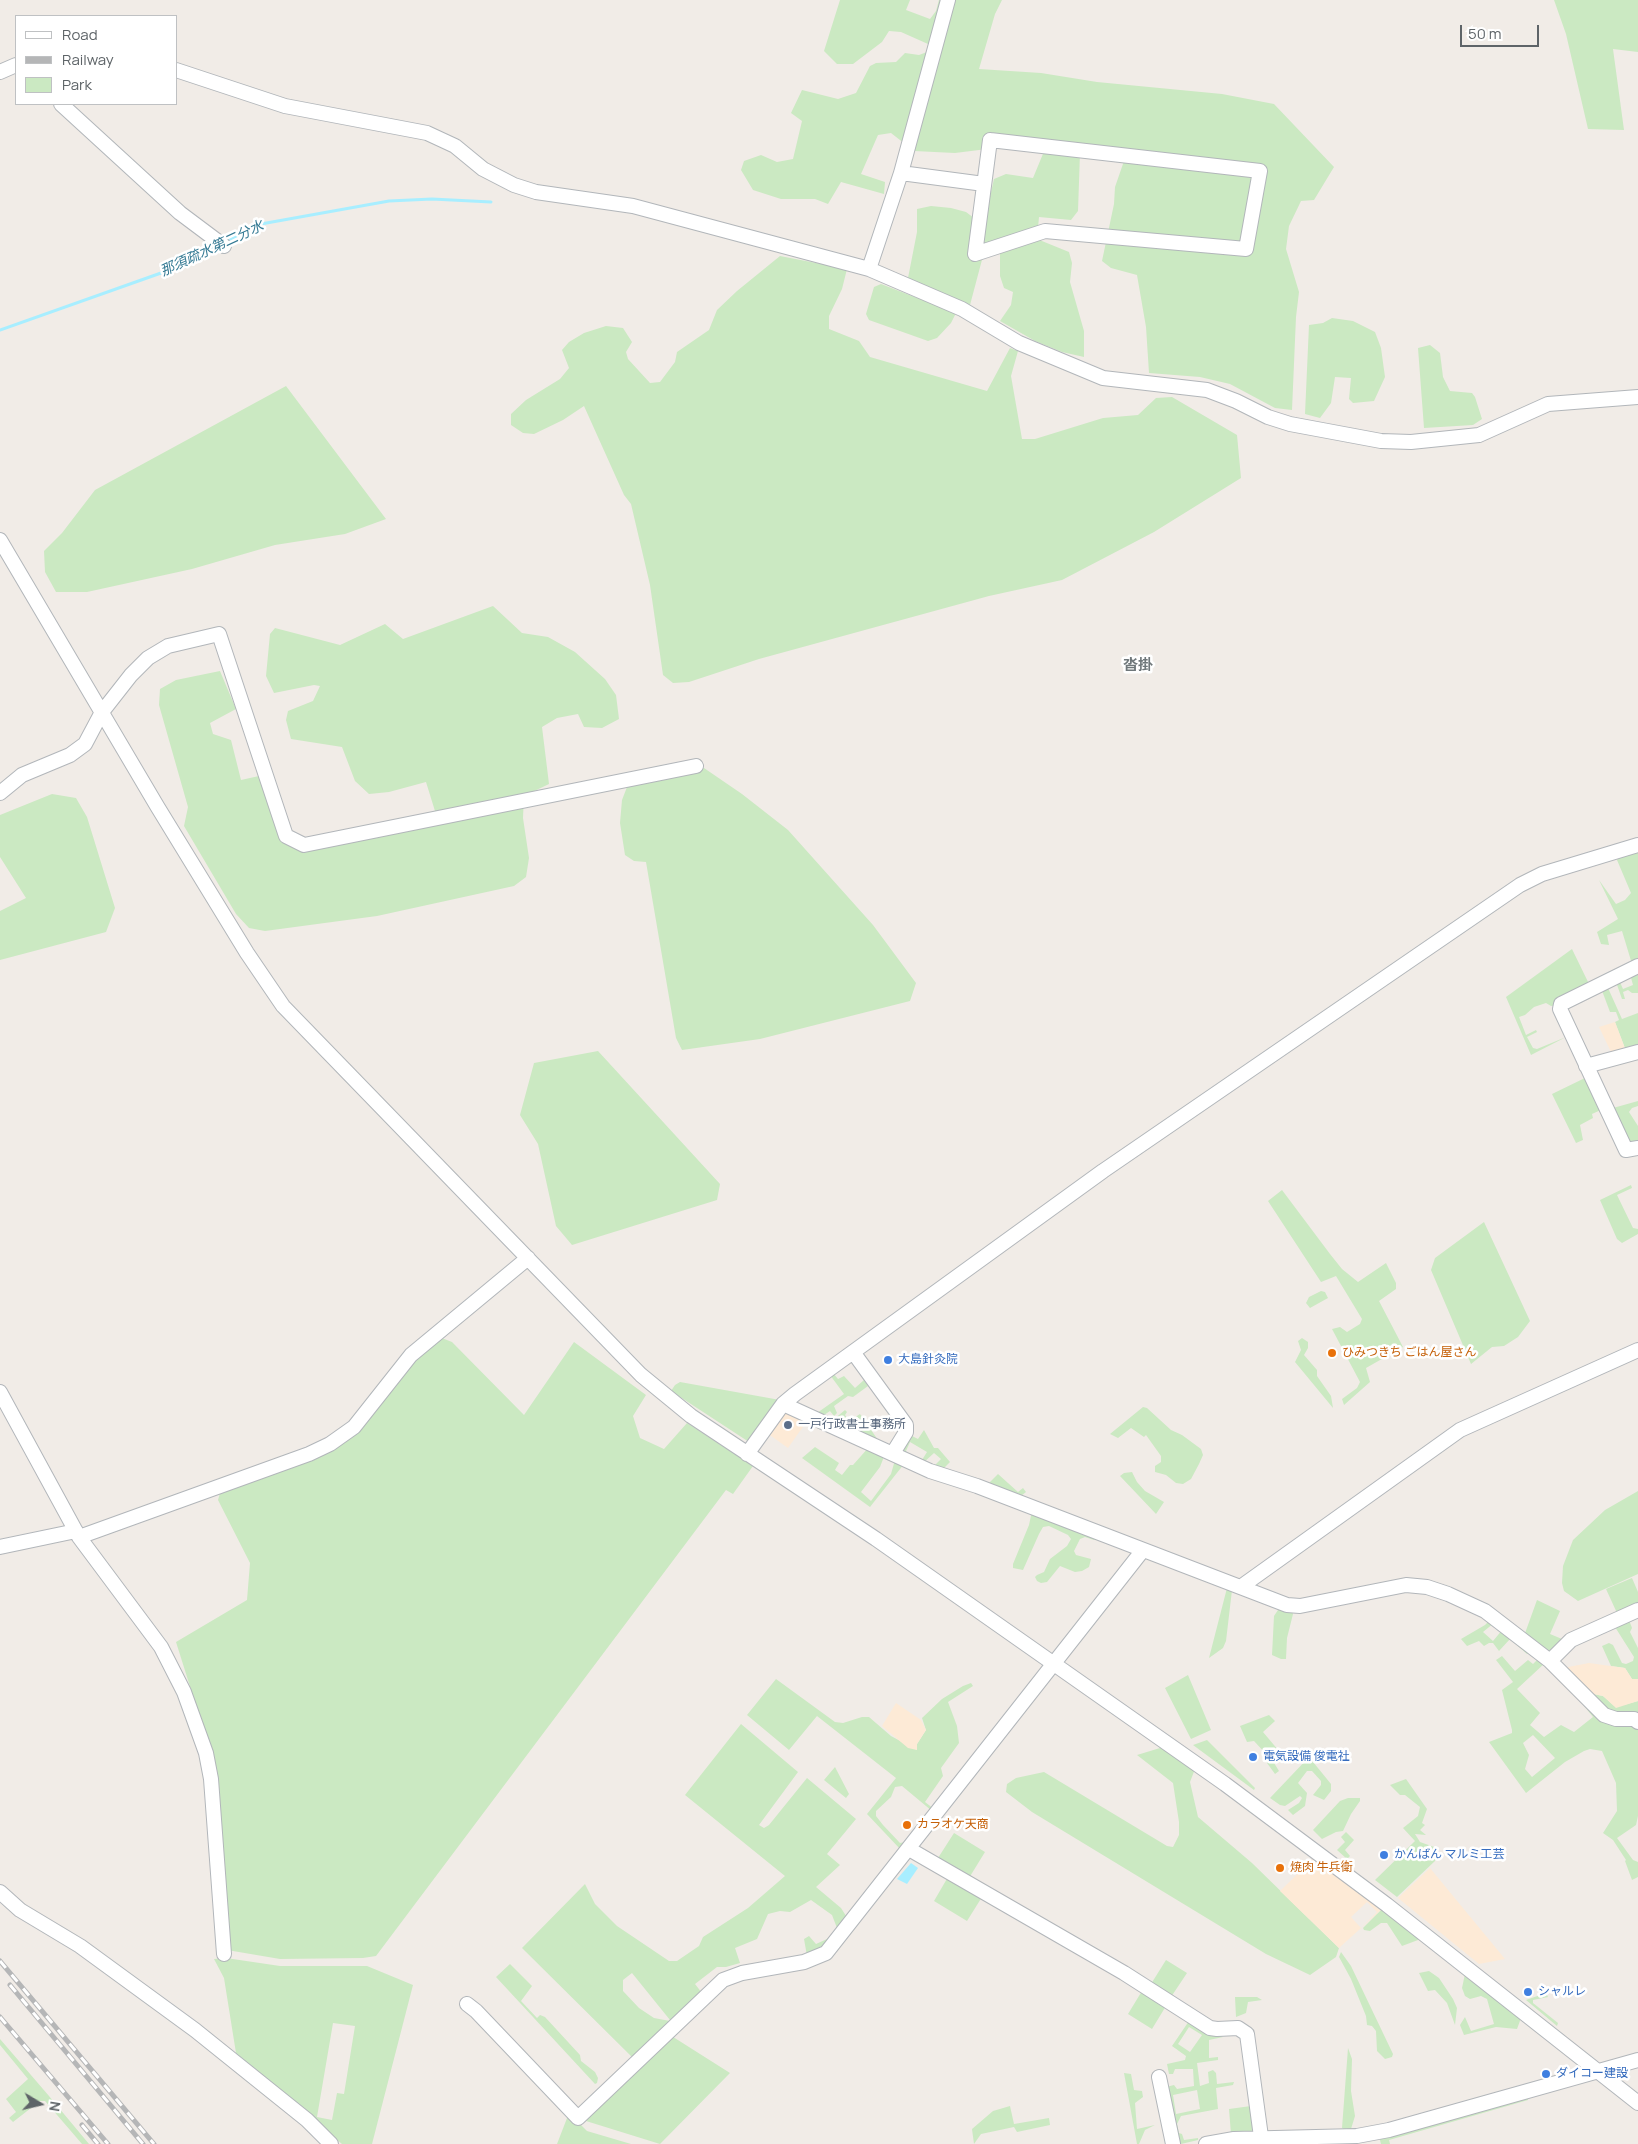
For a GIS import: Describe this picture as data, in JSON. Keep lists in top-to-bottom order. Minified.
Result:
{"districts":["沓掛"],"water":["那須疏水第二分水"],"places":["ひみつきち ごはん屋さん","大島針灸院","一戸行政書士事務所","電気設備 俊電社","カラオケ天商","かんばん マルミ工芸","焼肉 牛兵衛","シャルレ","ダイコー建設"],"legend":["Road","Railway","Park"],"scale_bar":"50 m","north":"right"}
